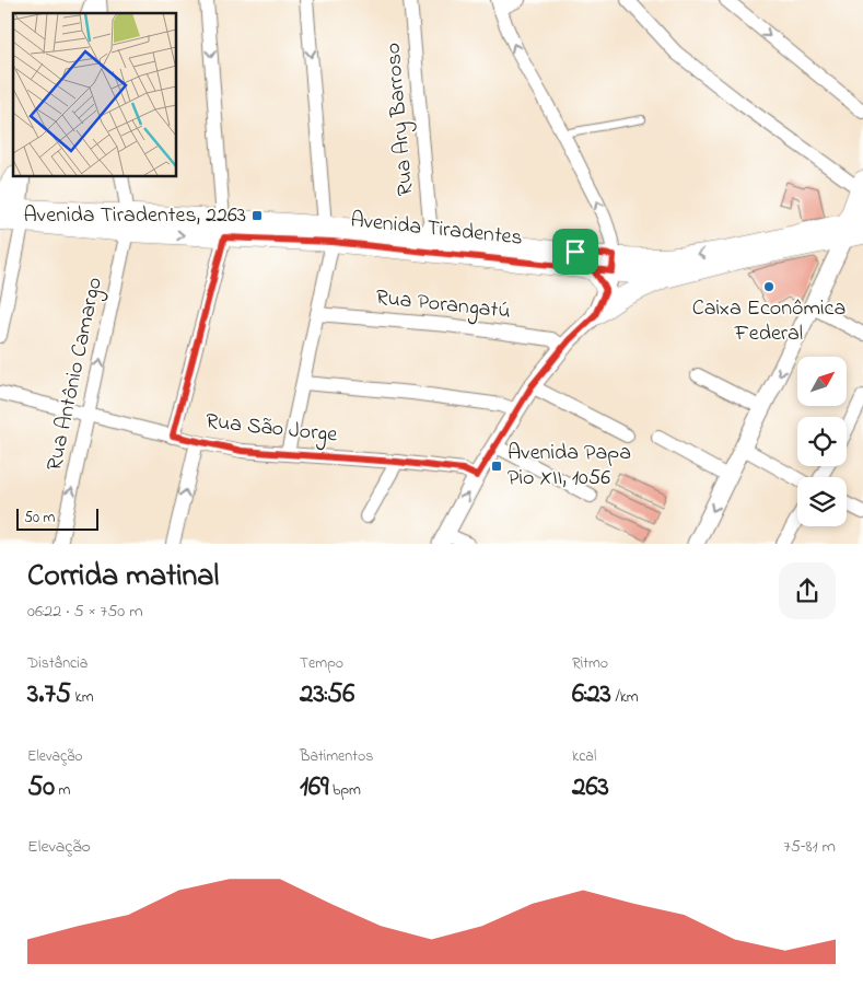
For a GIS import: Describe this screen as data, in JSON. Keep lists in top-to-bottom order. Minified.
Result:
{"streets":{"main road":["Avenida Tiradentes"],"street":["Rua Ary Barroso","Rua Porangatú","Rua Antônio Camargo","Rua São Jorge"]},"crossings":[["Rua Ary Barroso","Avenida Tiradentes"],["Avenida Tiradentes","Rua Antônio Camargo"],["Rua Antônio Camargo","Rua São Jorge"]],"places":{"transit":["Avenida Tiradentes, 2263","Avenida Papa Pio XII, 1056"],"other":["Caixa Econômica Federal"]},"scale_bar":"50 m","north":"top right","page":{"scale":"50 m","heading":["Corrida matinal","06:22 · 5 × 750 m"],"stats":[["Distância","3.75 km"],["Tempo","23:56"],["Ritmo","6:23 /km"],["Elevação","50 m"],["Batimentos","169 bpm"],["kcal","263"]],"chart":["Elevação","75–81 m"]}}
